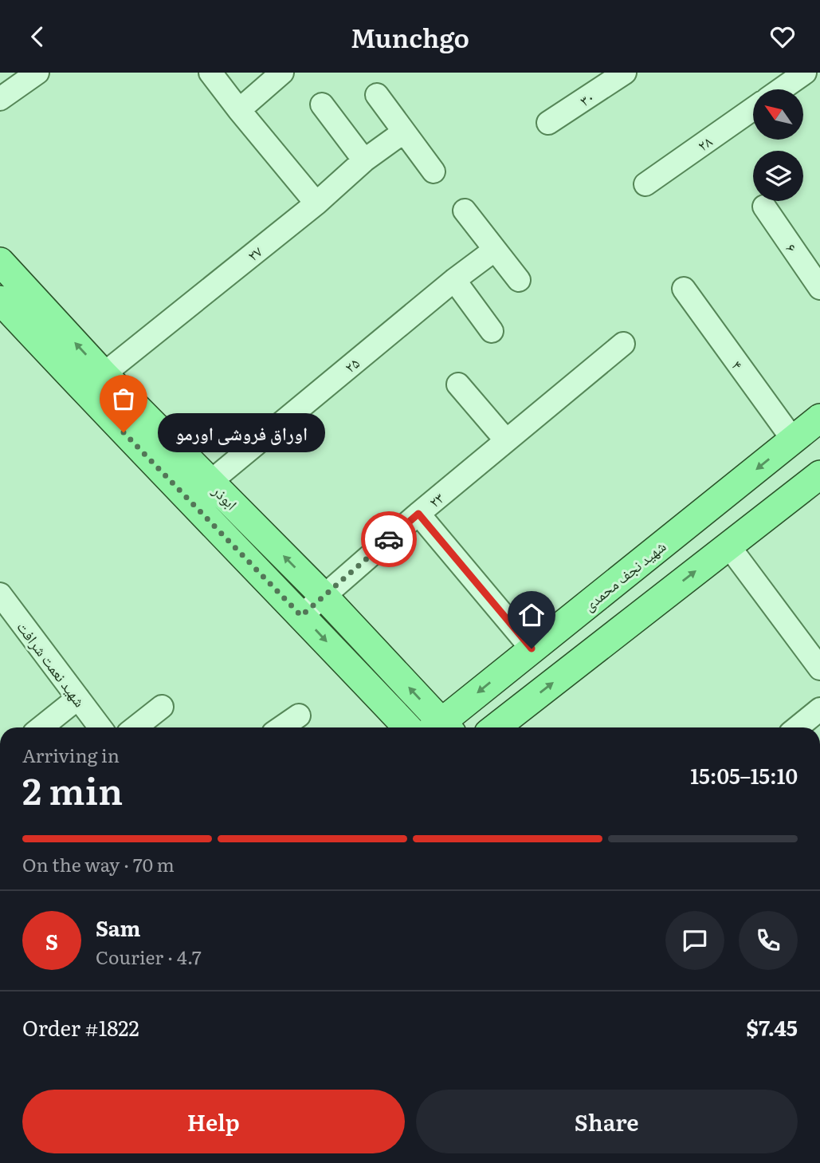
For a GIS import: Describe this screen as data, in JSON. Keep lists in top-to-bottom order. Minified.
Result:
{"streets":{"main road":["ابوذر","شهید نجف محمدی"],"street":["۳۰","۲۸","۶","۲۷","۲۵","۴","۲۳","شهید نعمت شرافت"]},"crossings":[["۲۷","ابوذر"],["۲۵","ابوذر"],["۴","شهید نجف محمدی"],["ابوذر","۲۳"]],"places":["اوراق فروشی اورمو"],"north":"top left","page":{"header":"Munchgo","bubble":"اوراق فروشی اورمو","heading":["2 min","Arriving in","15:05–15:10"],"panel":["Sam","Courier · 4.7","Order #1822","$7.45"],"bar":"On the way · 70 m","round":"S","buttons":["Help","Share"]}}
